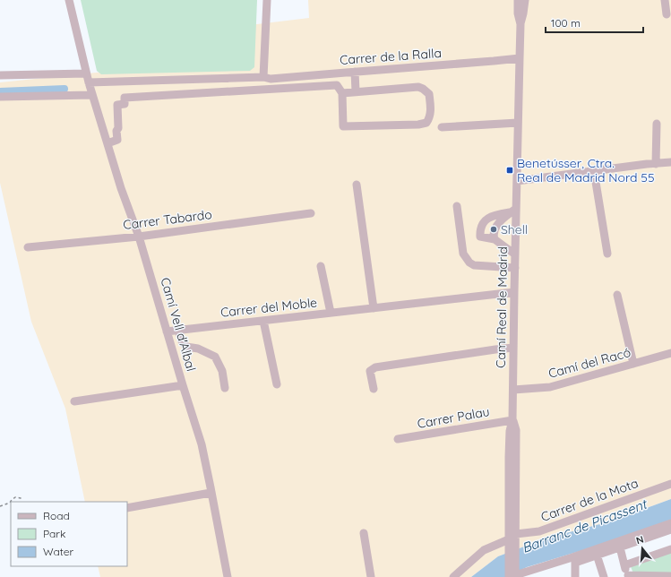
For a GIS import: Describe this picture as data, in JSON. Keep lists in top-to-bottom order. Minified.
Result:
{"streets":{"street":["Carrer de la Ralla","Carrer Tabardo","Carrer del Moble","Camí Real de Madrid","Camí Vell d'Albal","Camí del Racó","Carrer Palau","Carrer de la Mota"]},"crossings":[["Carrer de la Ralla","Camí Real de Madrid"],["Carrer de la Ralla","Camí Vell d'Albal"],["Carrer Tabardo","Camí Vell d'Albal"],["Carrer del Moble","Camí Real de Madrid"],["Carrer del Moble","Camí Vell d'Albal"],["Camí Real de Madrid","Camí del Racó"],["Camí Real de Madrid","Carrer Palau"],["Camí Real de Madrid","Carrer de la Mota"]],"water":["Barranc de Picassent"],"places":{"transit":["Benetússer, Ctra. Real de Madrid Nord 55"],"other":["Shell"]},"legend":["Road","Park","Water"],"scale_bar":"100 m","north":"top"}
